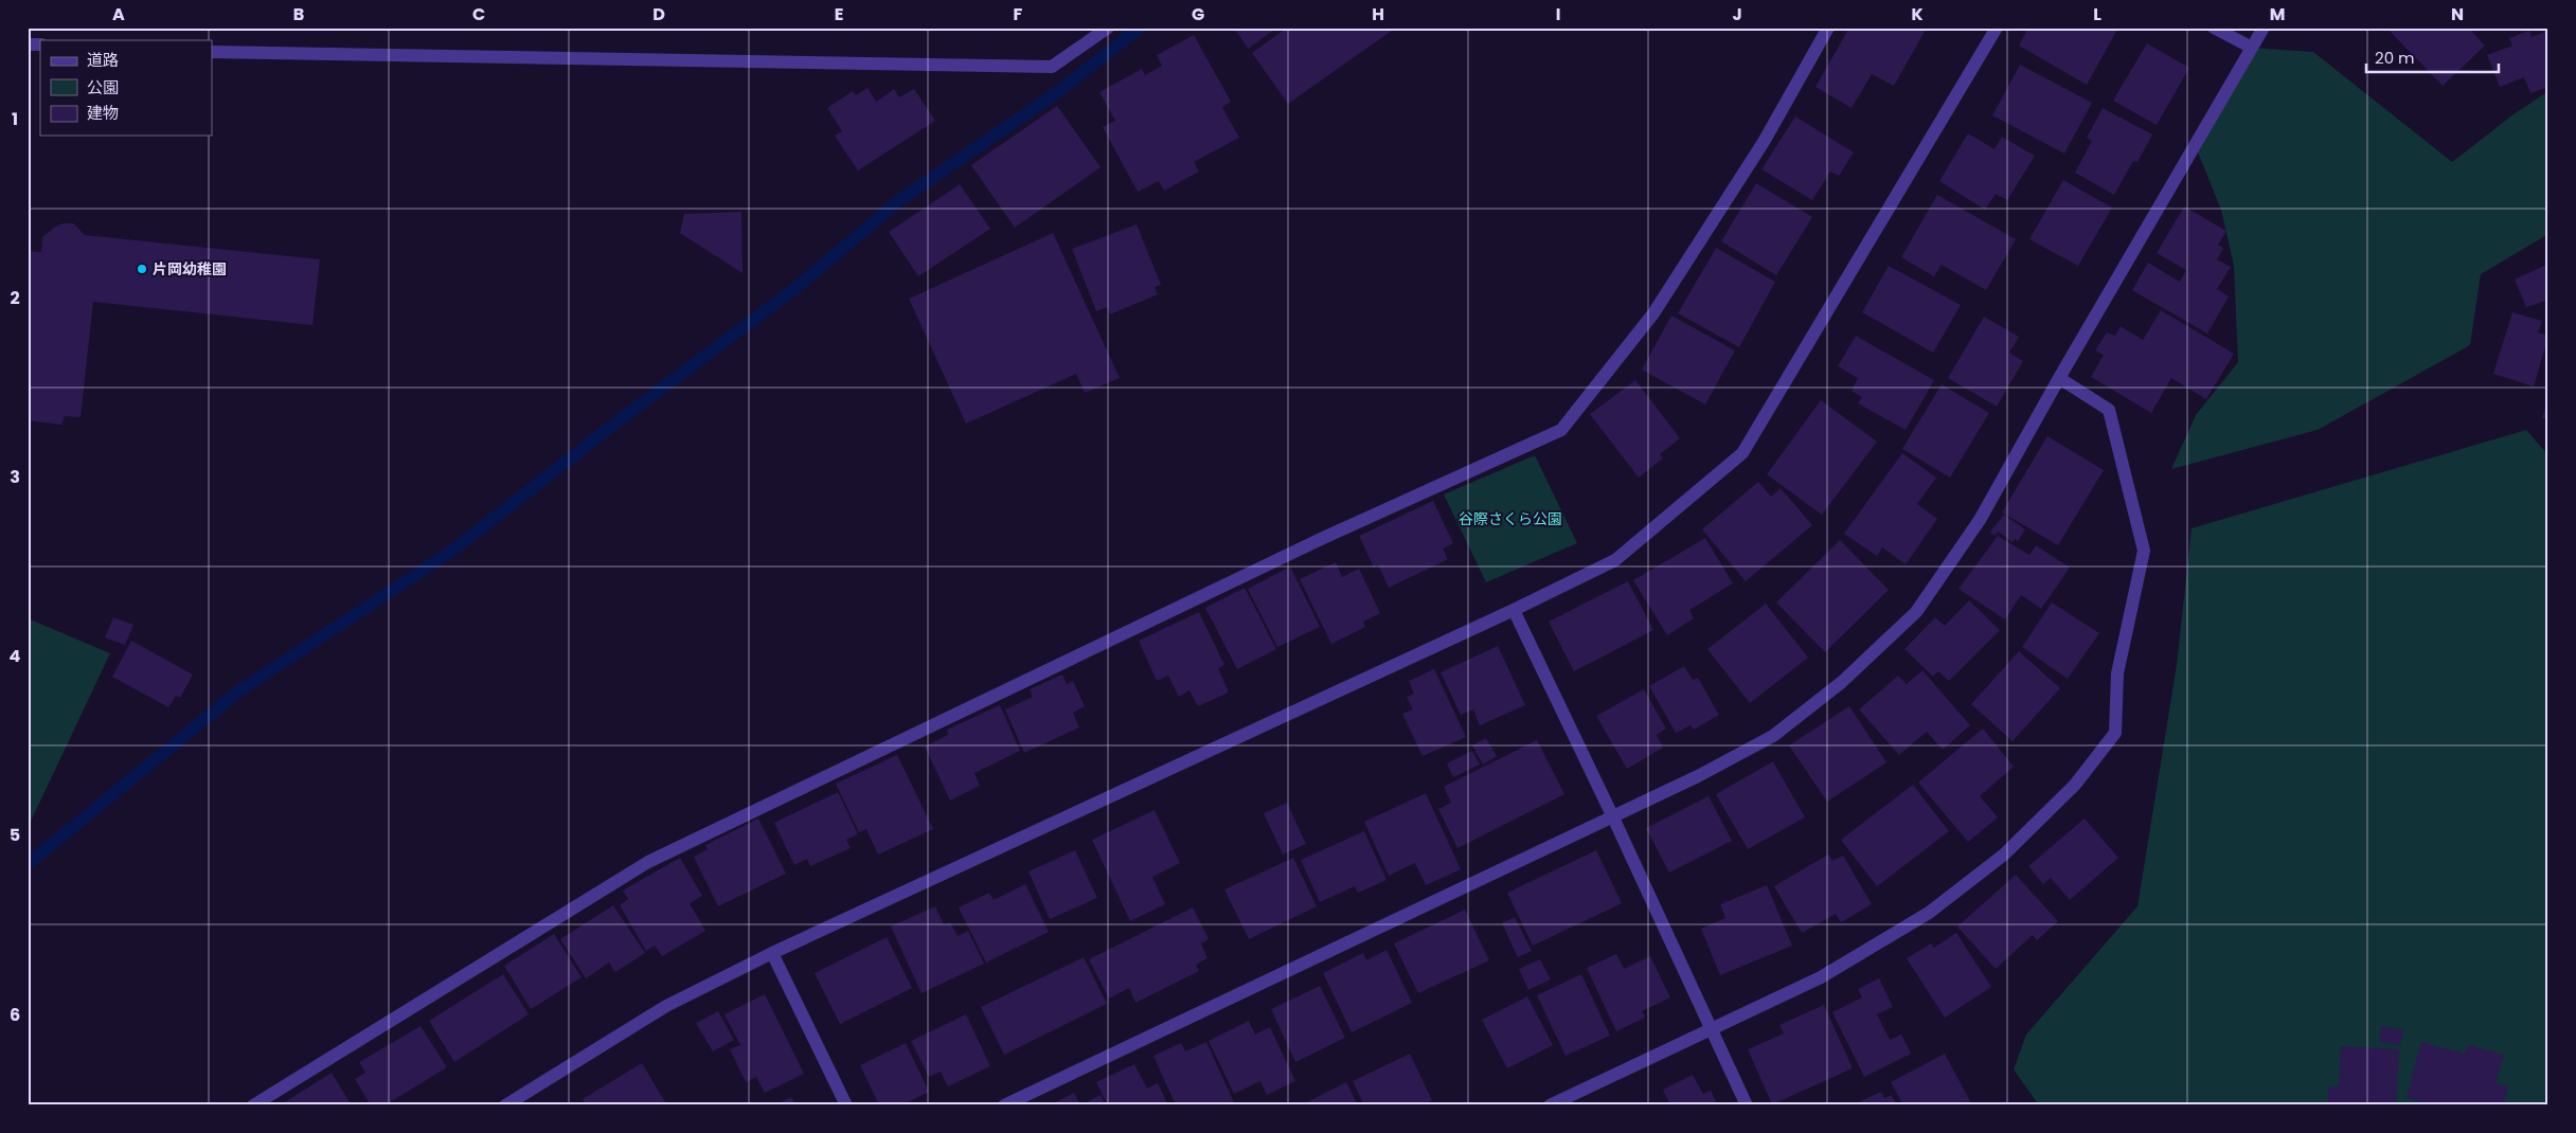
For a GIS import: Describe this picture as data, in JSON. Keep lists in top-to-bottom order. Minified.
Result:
{"parks":["谷際さくら公園"],"places":["片岡幼稚園"],"legend":["道路","公園","建物"],"scale_bar":"20 m","grid":{"columns":["A","B","C","D","E","F","G","H","I","J","K","L","M","N"],"rows":["1","2","3","4","5","6"]}}
